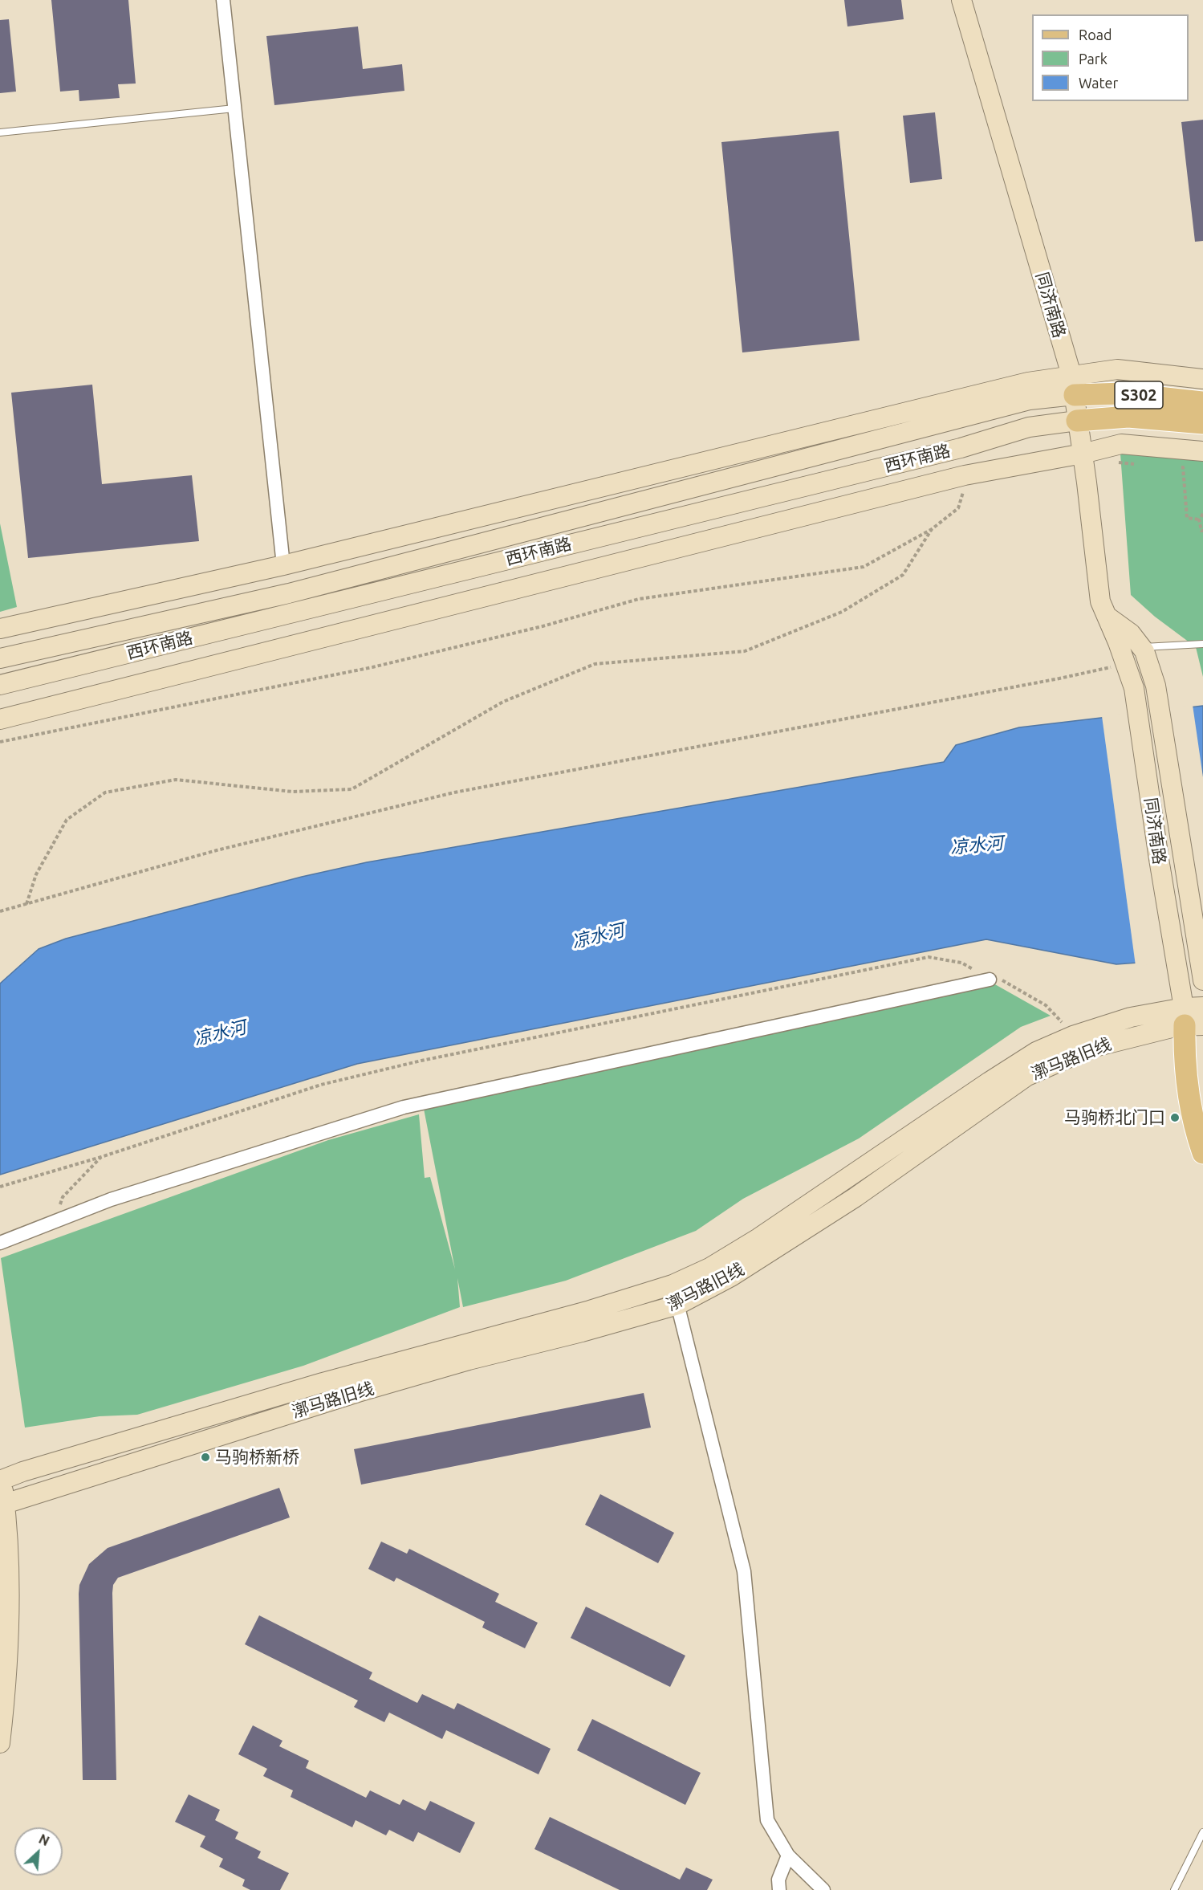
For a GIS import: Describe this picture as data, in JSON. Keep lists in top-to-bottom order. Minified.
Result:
{"streets":{"main road":["同济南路","S302","西环南路","漷马路旧线"]},"crossings":[["同济南路","S302"],["同济南路","西环南路"],["同济南路","漷马路旧线"],["S302","西环南路"]],"water":["凉水河"],"places":["马驹桥北门口","马驹桥新桥"],"legend":["Road","Park","Water"],"north":"top right"}
